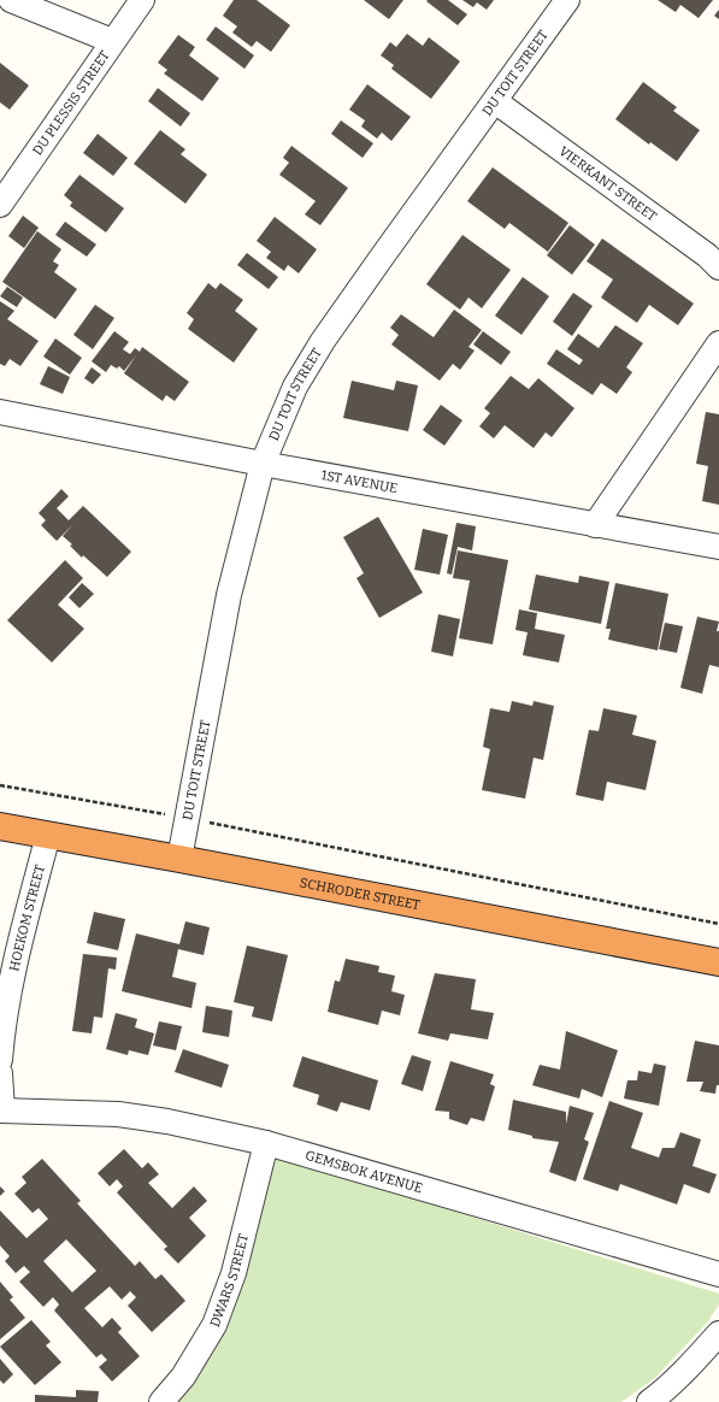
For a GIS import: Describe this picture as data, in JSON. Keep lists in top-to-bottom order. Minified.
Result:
{"streets":{"highway":["SCHRODER STREET"],"street":["DU TOIT STREET","DU PLESSIS STREET","VIERKANT STREET","1ST AVENUE","HOEKOM STREET","GEMSBOK AVENUE","DWARS STREET"]},"crossings":[["DU TOIT STREET","VIERKANT STREET"],["DU TOIT STREET","1ST AVENUE"],["DU TOIT STREET","SCHRODER STREET"],["SCHRODER STREET","HOEKOM STREET"],["GEMSBOK AVENUE","DWARS STREET"]]}
